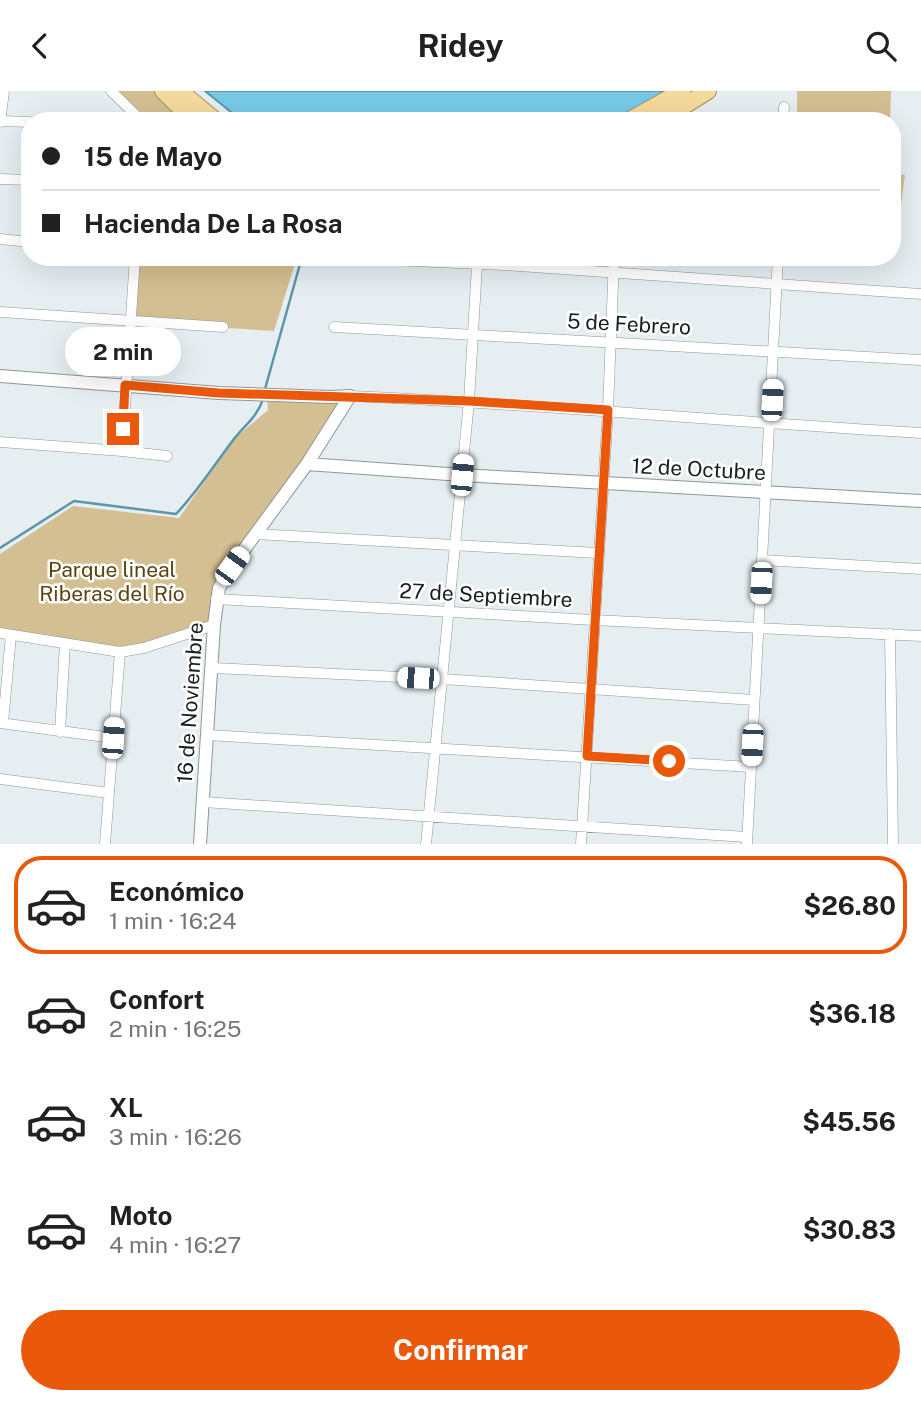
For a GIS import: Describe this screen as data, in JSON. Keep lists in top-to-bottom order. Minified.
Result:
{"streets":{"street":["5 de Febrero","12 de Octubre","27 de Septiembre","16 de Noviembre"]},"crossings":[["12 de Octubre","16 de Noviembre"],["27 de Septiembre","16 de Noviembre"]],"parks":["Parque lineal Riberas del Río"],"page":{"header":"Ridey","banner":["15 de Mayo","Hacienda De La Rosa"],"bubble":"2 min","list":[{"name":"Económico","note":"1 min · 16:24","value":"$26.80"},{"name":"Confort","note":"2 min · 16:25","value":"$36.18"},{"name":"XL","note":"3 min · 16:26","value":"$45.56"},{"name":"Moto","note":"4 min · 16:27","value":"$30.83"}],"buttons":"Confirmar"}}
